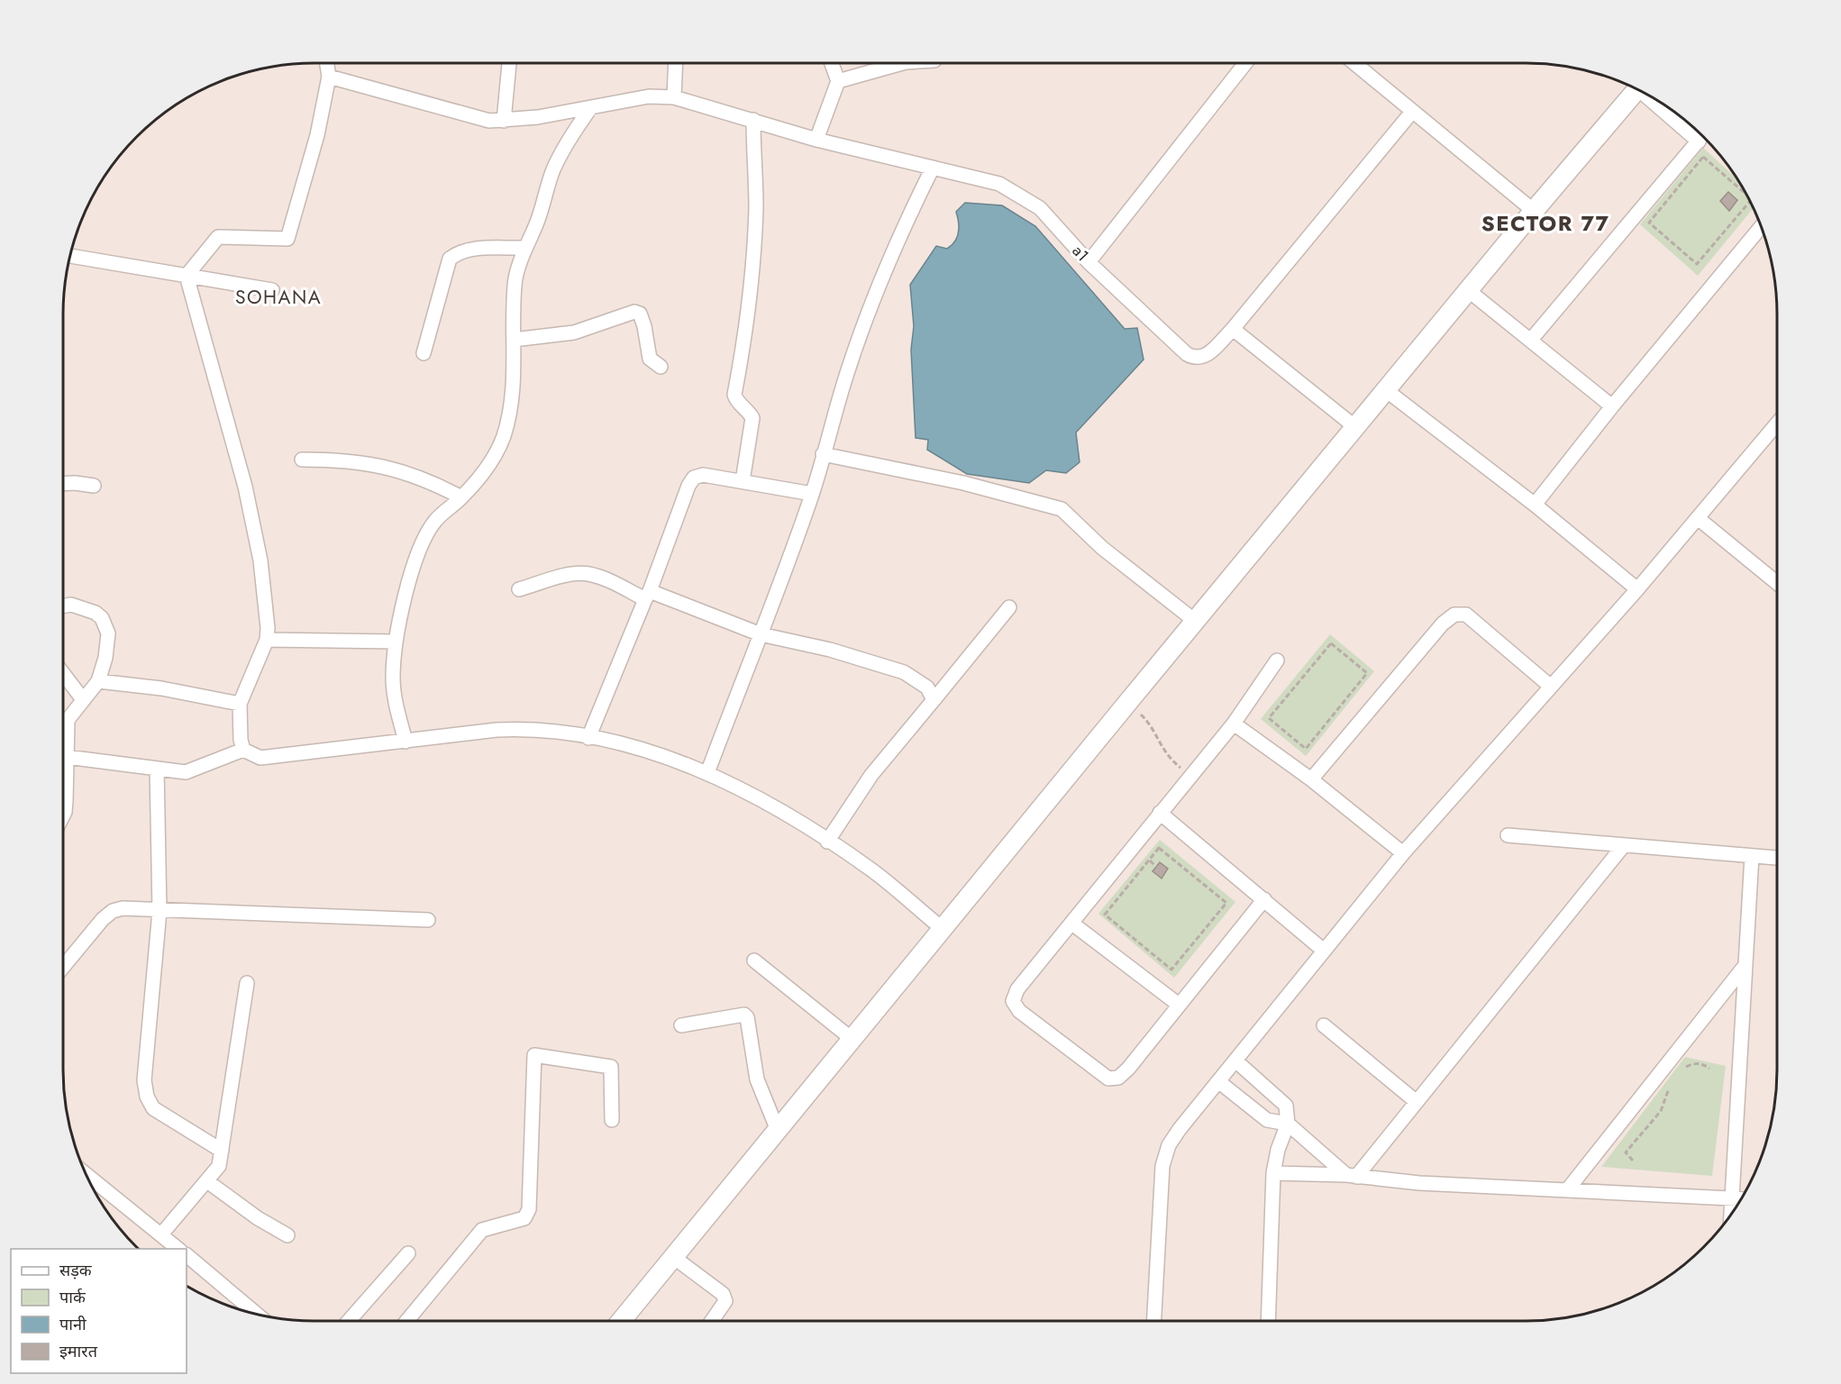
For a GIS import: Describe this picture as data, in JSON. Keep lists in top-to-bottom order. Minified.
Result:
{"streets":{"street":["a1"]},"districts":["SECTOR 77","SOHANA"],"legend":["सड़क","पार्क","पानी","इमारत"]}
